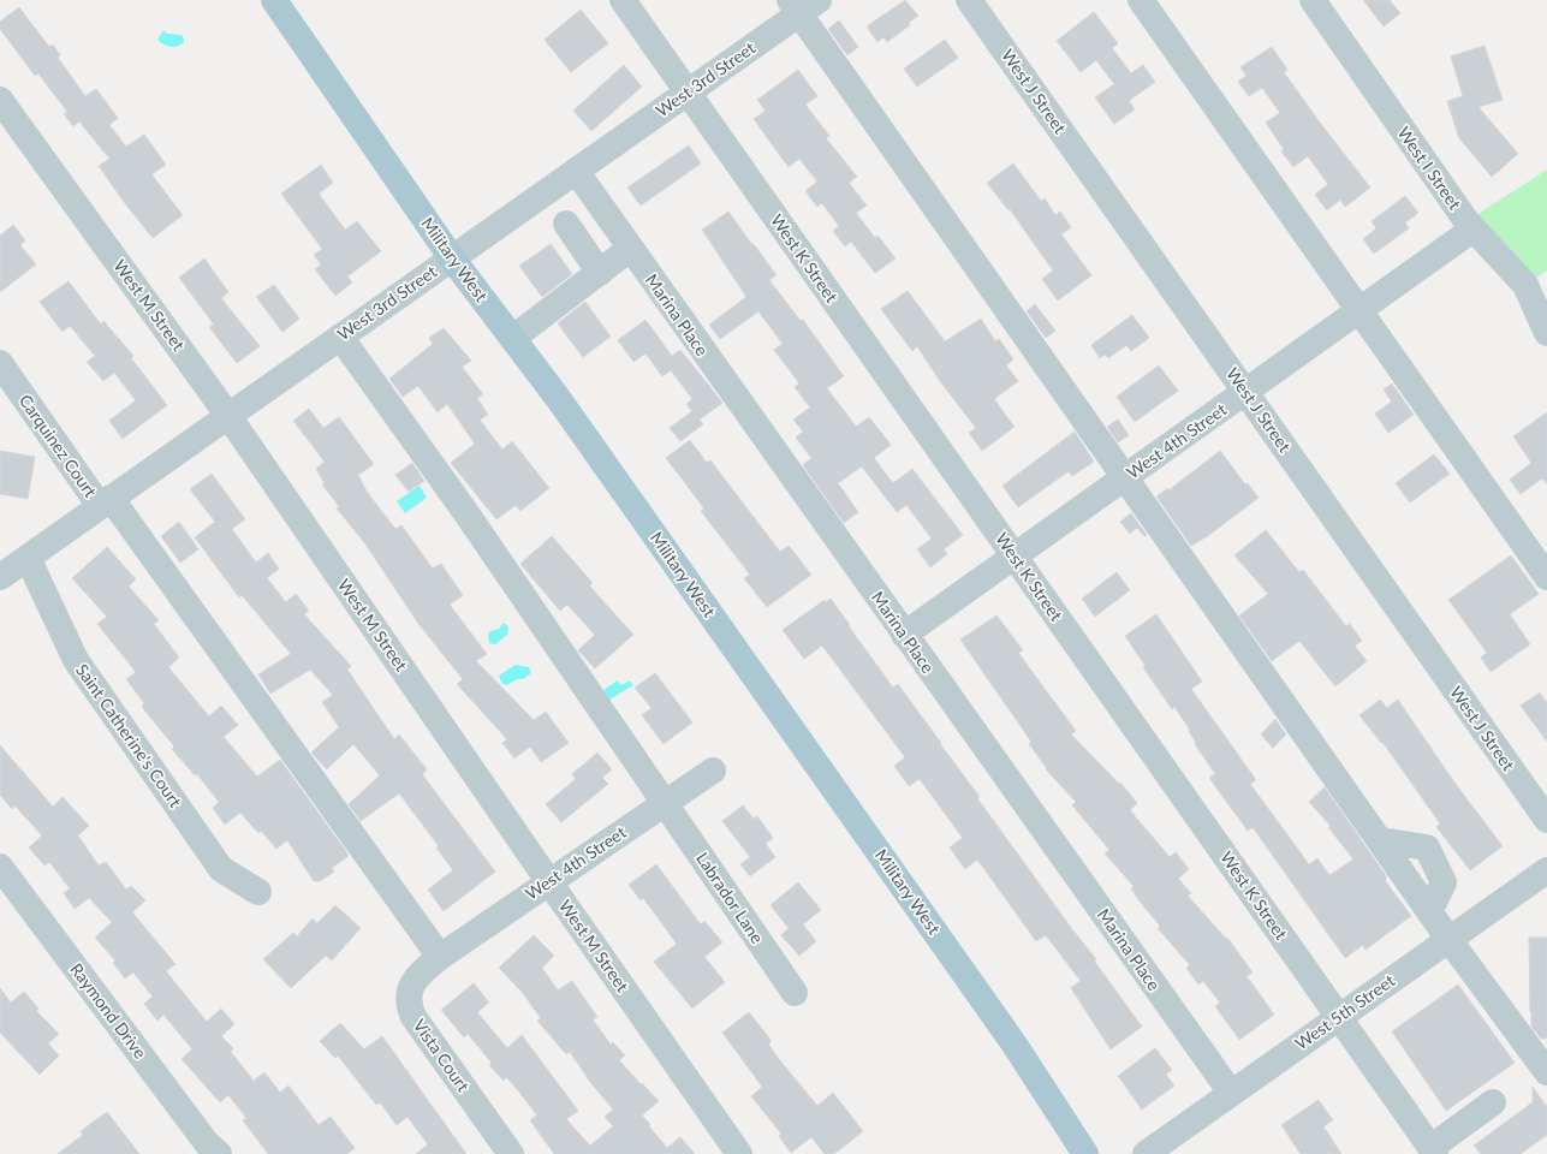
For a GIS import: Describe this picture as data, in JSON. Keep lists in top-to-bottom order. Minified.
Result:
{"streets":{"main road":["Military West"],"street":["West 3rd Street","West J Street","West I Street","West K Street","West M Street","Marina Place","West 4th Street","Carquinez Court","Saint Catherine's Court","Labrador Lane","Raymond Drive","West 5th Street","Vista Court"]},"crossings":[["West 3rd Street","West K Street"],["West 3rd Street","Military West"],["West 3rd Street","West M Street"],["West 3rd Street","Marina Place"],["West 3rd Street","Carquinez Court"],["West 3rd Street","Saint Catherine's Court"],["West 3rd Street","Labrador Lane"],["West J Street","West 4th Street"],["West I Street","West 4th Street"],["West K Street","West 4th Street"],["West K Street","West 5th Street"],["West M Street","West 4th Street"],["Marina Place","West 4th Street"],["Marina Place","West 5th Street"],["West 4th Street","Carquinez Court"],["West 4th Street","Labrador Lane"],["West 4th Street","Vista Court"],["Carquinez Court","Vista Court"]]}
